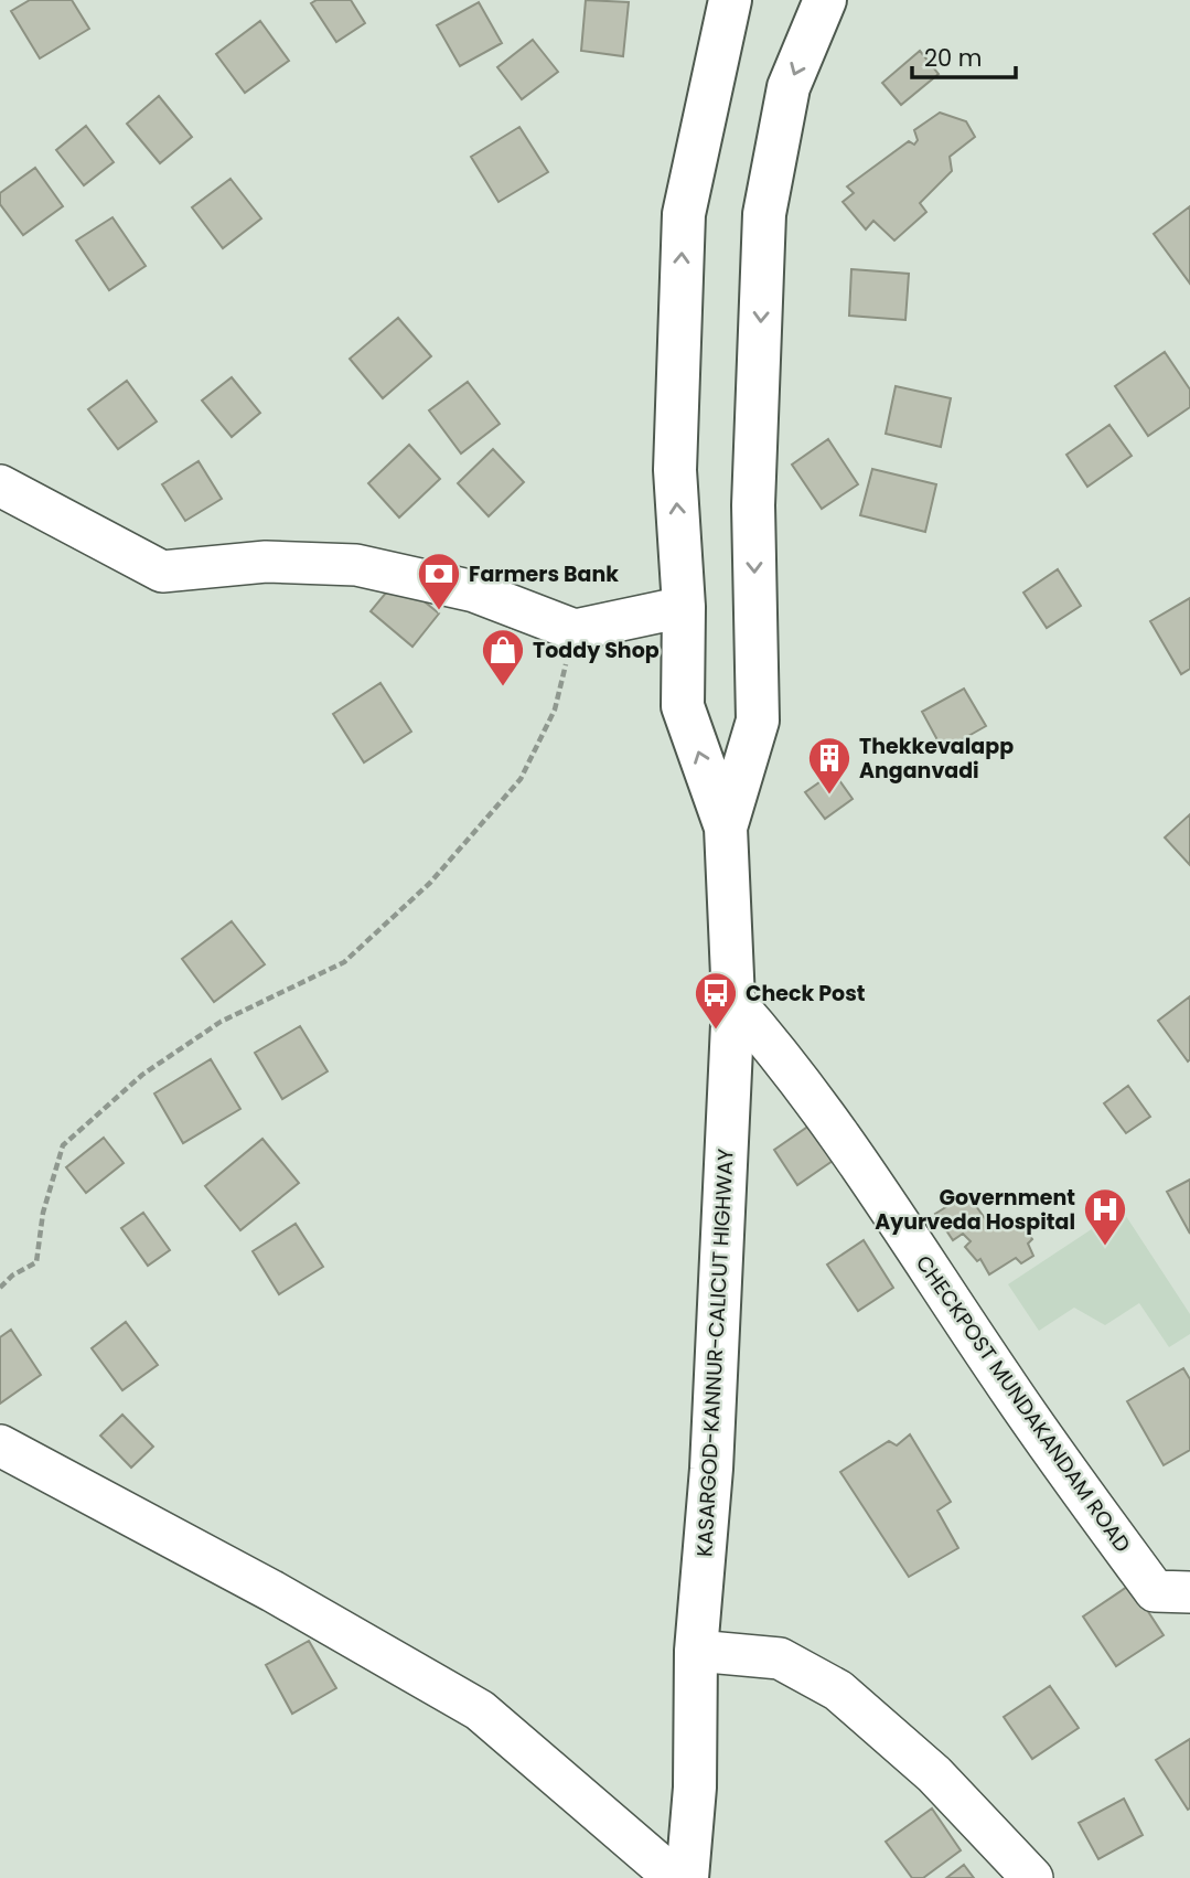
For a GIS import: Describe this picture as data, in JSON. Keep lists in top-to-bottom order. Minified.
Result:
{"streets":{"highway":["KASARGOD-KANNUR-CALICUT HIGHWAY"],"street":["CHECKPOST MUNDAKANDAM ROAD"]},"crossings":[["KASARGOD-KANNUR-CALICUT HIGHWAY","CHECKPOST MUNDAKANDAM ROAD"]],"places":{"bank":["Farmers Bank"],"shop":["Toddy Shop"],"building":["Thekkevalapp Anganvadi"],"bus stop":["Check Post"],"hospital":["Government Ayurveda Hospital"]},"scale_bar":"20 m"}
